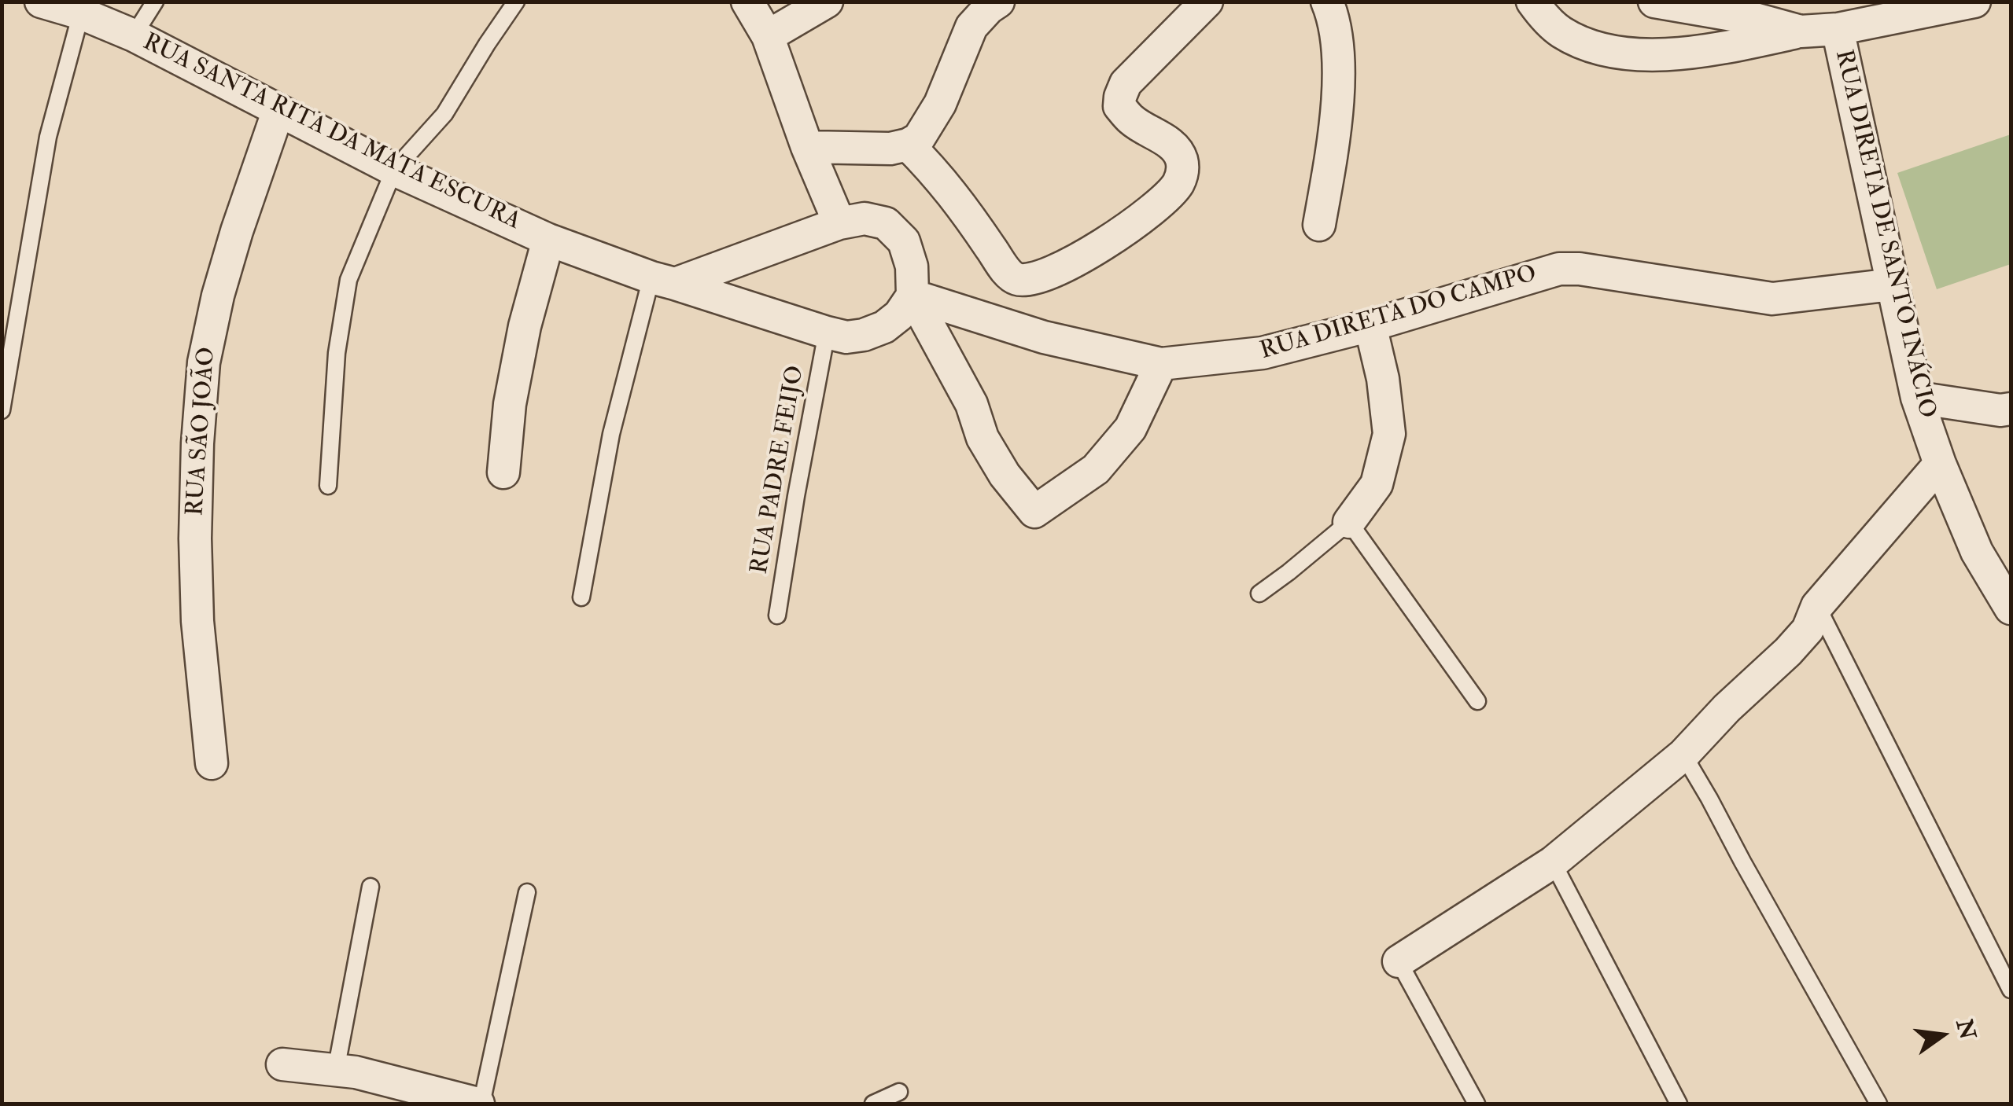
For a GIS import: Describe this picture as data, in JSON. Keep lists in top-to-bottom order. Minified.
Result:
{"streets":{"street":["RUA SANTA RITA DA MATA ESCURA","RUA DIRETA DE SANTO INÁCIO","RUA DIRETA DO CAMPO","RUA SÃO JOÃO"],"lane":["RUA PADRE FEIJO"]},"crossings":[["RUA SANTA RITA DA MATA ESCURA","RUA DIRETA DO CAMPO"],["RUA SANTA RITA DA MATA ESCURA","RUA SÃO JOÃO"],["RUA SANTA RITA DA MATA ESCURA","RUA PADRE FEIJO"],["RUA DIRETA DE SANTO INÁCIO","RUA DIRETA DO CAMPO"]],"north":"right"}
